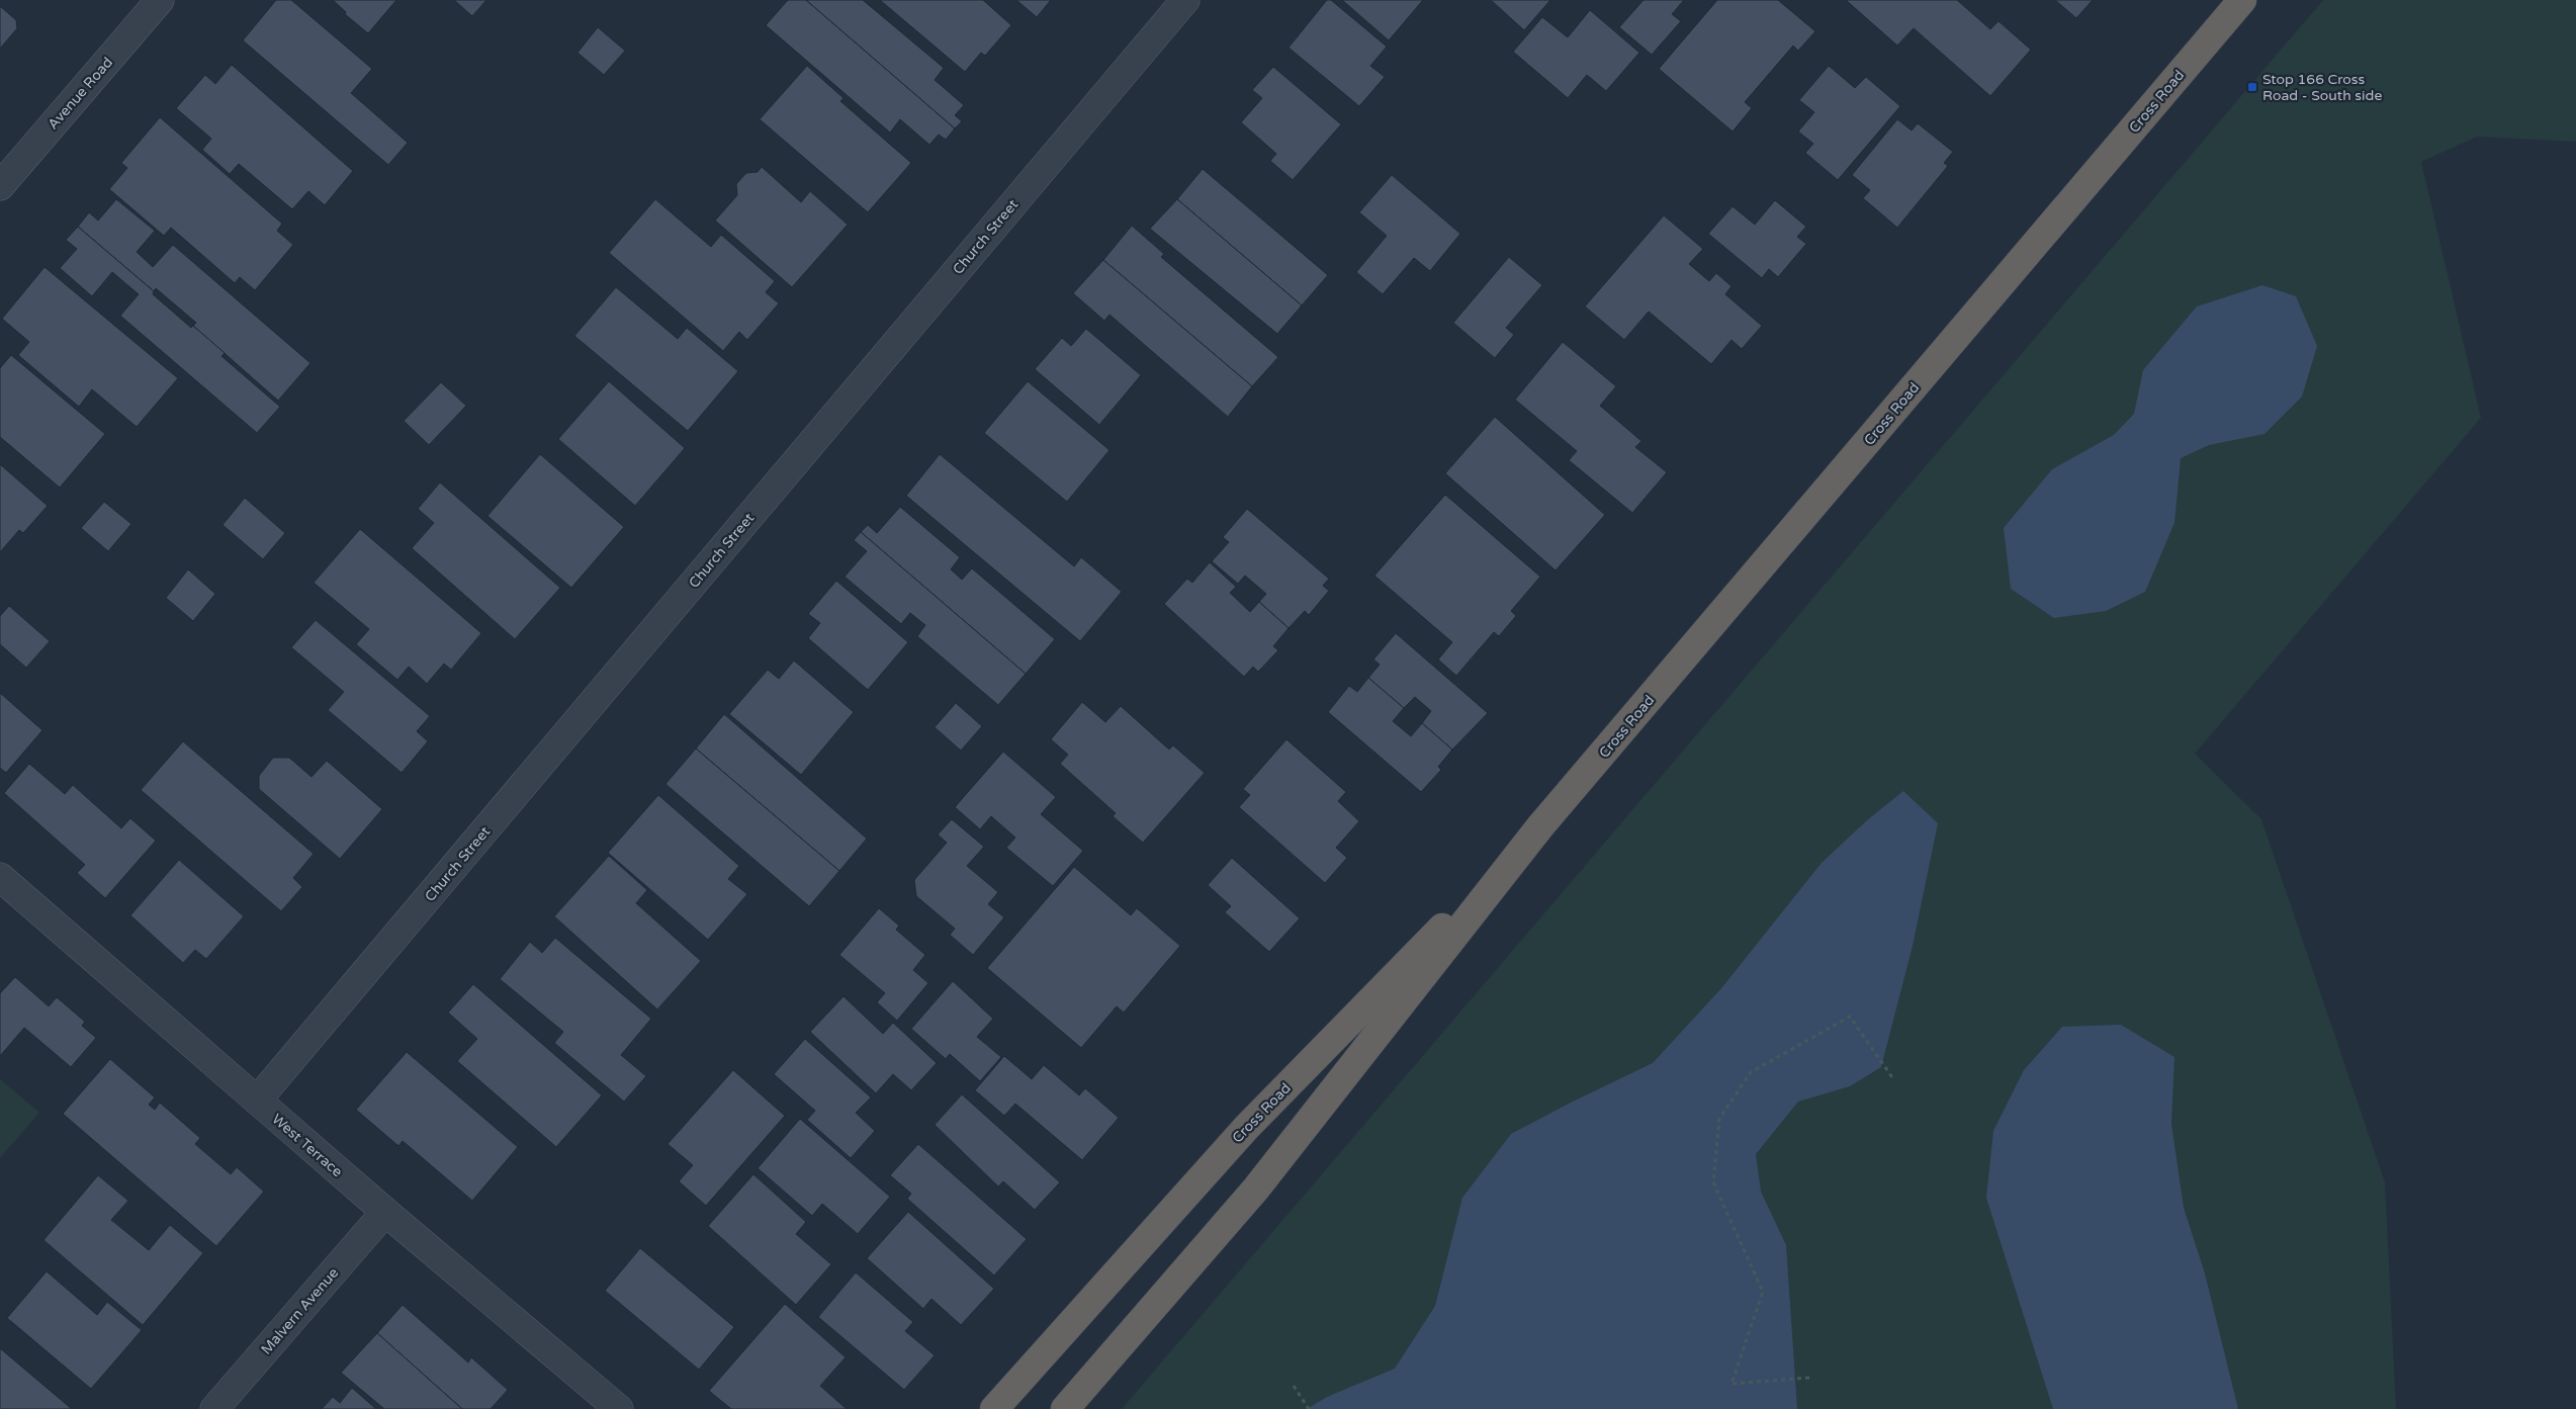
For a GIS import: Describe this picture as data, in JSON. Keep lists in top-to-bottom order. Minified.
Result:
{"streets":{"highway":["Cross Road"],"street":["Avenue Road","Church Street","West Terrace","Malvern Avenue"]},"crossings":[["Church Street","West Terrace"],["West Terrace","Malvern Avenue"]],"places":{"transit":["Stop 166 Cross Road - South side"]}}
